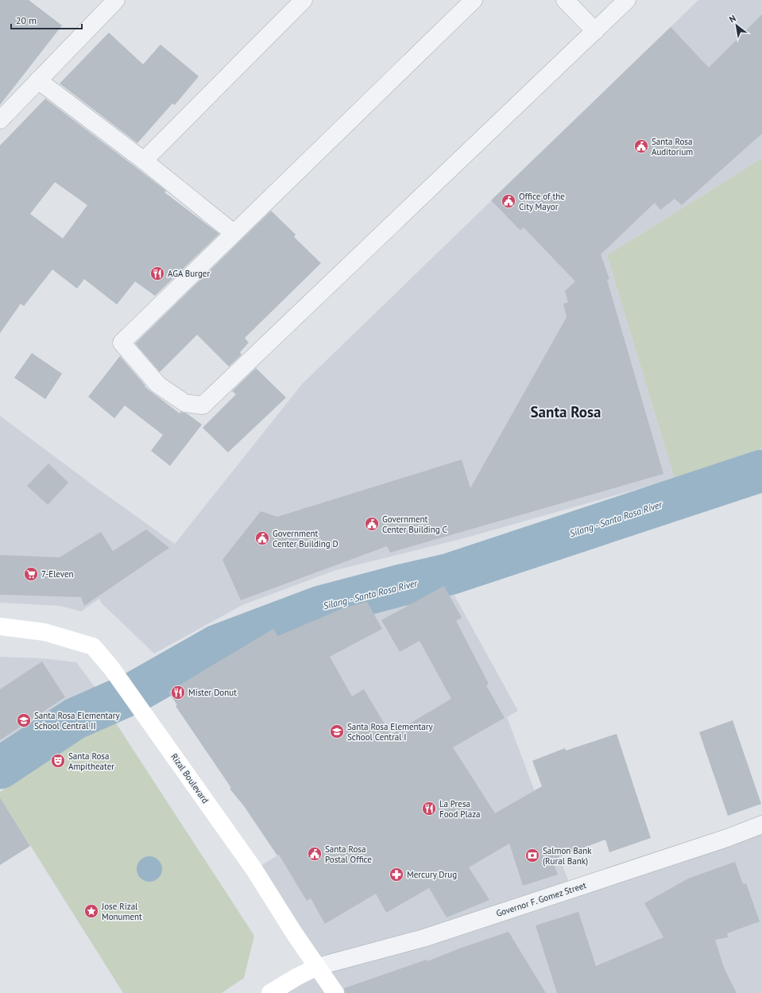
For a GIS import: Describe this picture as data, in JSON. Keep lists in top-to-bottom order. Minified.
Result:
{"streets":{"main road":["Rizal Boulevard"],"street":["Governor F. Gomez Street"]},"crossings":[["Rizal Boulevard","Governor F. Gomez Street"]],"districts":["Santa Rosa"],"water":["Silang - Santa Rosa River"],"places":{"public building":["Santa Rosa Auditorium","Office of the City Mayor","Government Center Building C","Government Center Building D","Santa Rosa Postal Office"],"restaurant":["AGA Burger","Mister Donut","La Presa Food Plaza"],"supermarket":["7-Eleven"],"school or university":["Santa Rosa Elementary School Central II","Santa Rosa Elementary School Central I"],"theatre":["Santa Rosa Ampitheater"],"bank":["Salmon Bank (Rural Bank)"],"pharmacy":["Mercury Drug"],"place":["Jose Rizal Monument"]},"scale_bar":"20 m","north":"top left"}
